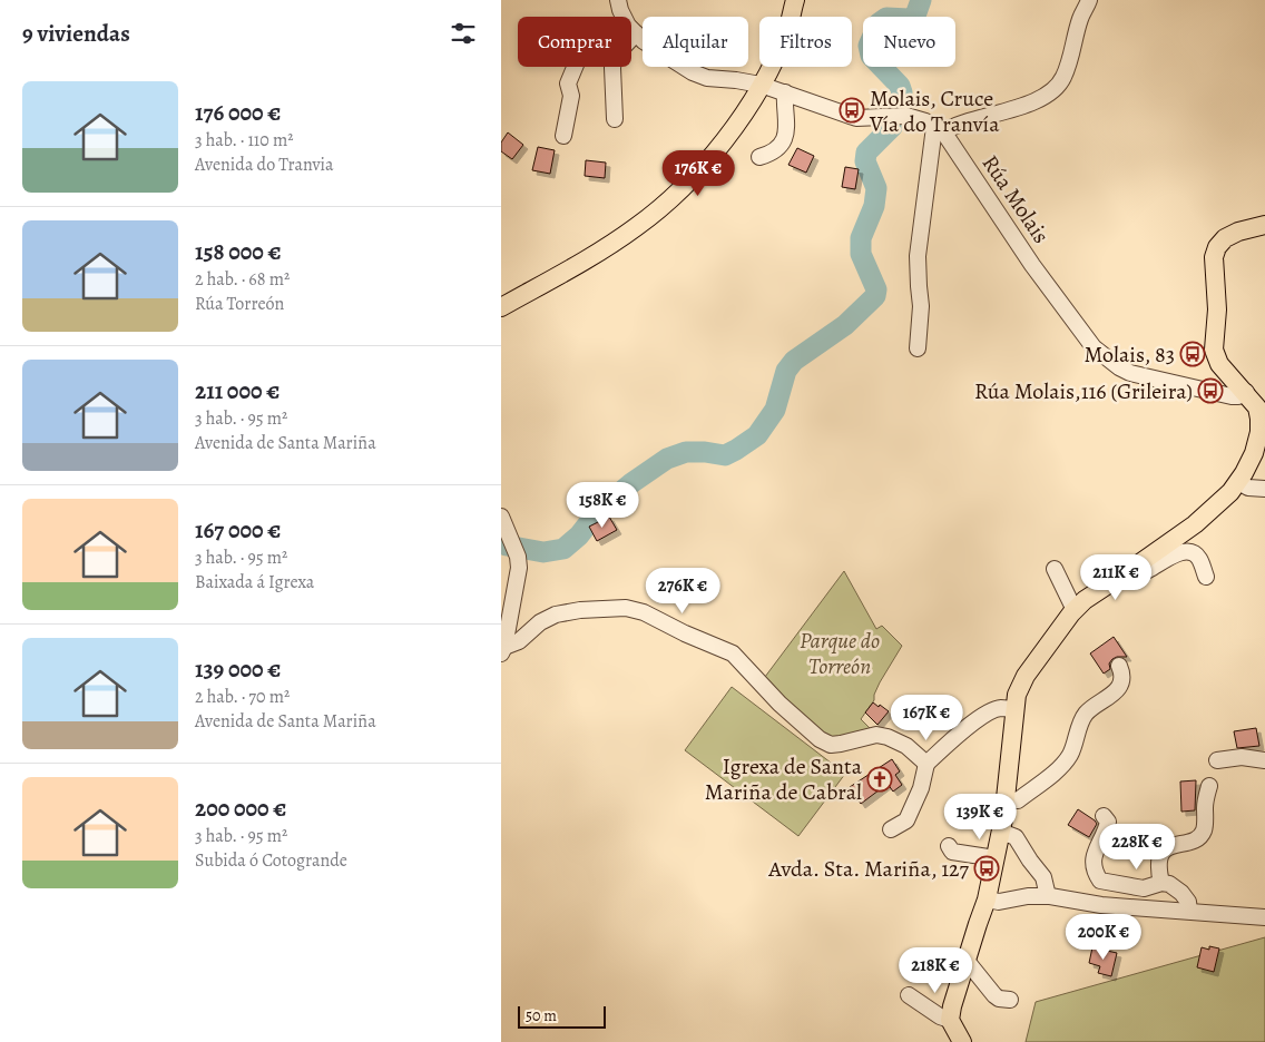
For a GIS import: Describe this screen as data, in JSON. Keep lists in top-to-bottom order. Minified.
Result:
{"streets":{"street":["Rúa Molais"]},"parks":["Parque do Torreón"],"places":{"bus stop":["Molais, Cruce Vía do Tranvía","Molais, 83","Rúa Molais,116 (Grileira)","Avda. Sta. Mariña, 127"],"church":["Igrexa de Santa Mariña de Cabral"]},"scale_bar":"50 m","page":{"heading":"9 viviendas","chip":["Comprar","Alquilar","Filtros","Nuevo"],"list":[{"name":"176 000 €","note":"3 hab. · 110 m² · Avenida do Tranvia"},{"name":"158 000 €","note":"2 hab. · 68 m² · Rúa Torreón"},{"name":"211 000 €","note":"3 hab. · 95 m² · Avenida de Santa Mariña"},{"name":"167 000 €","note":"3 hab. · 95 m² · Baixada á Igrexa"},{"name":"139 000 €","note":"2 hab. · 70 m² · Avenida de Santa Mariña"},{"name":"200 000 €","note":"3 hab. · 95 m² · Subida ó Cotogrande"}],"price":["176K €","158K €","211K €","276K €","167K €","139K €","228K €","200K €","218K €"],"scale":"50 m"}}
